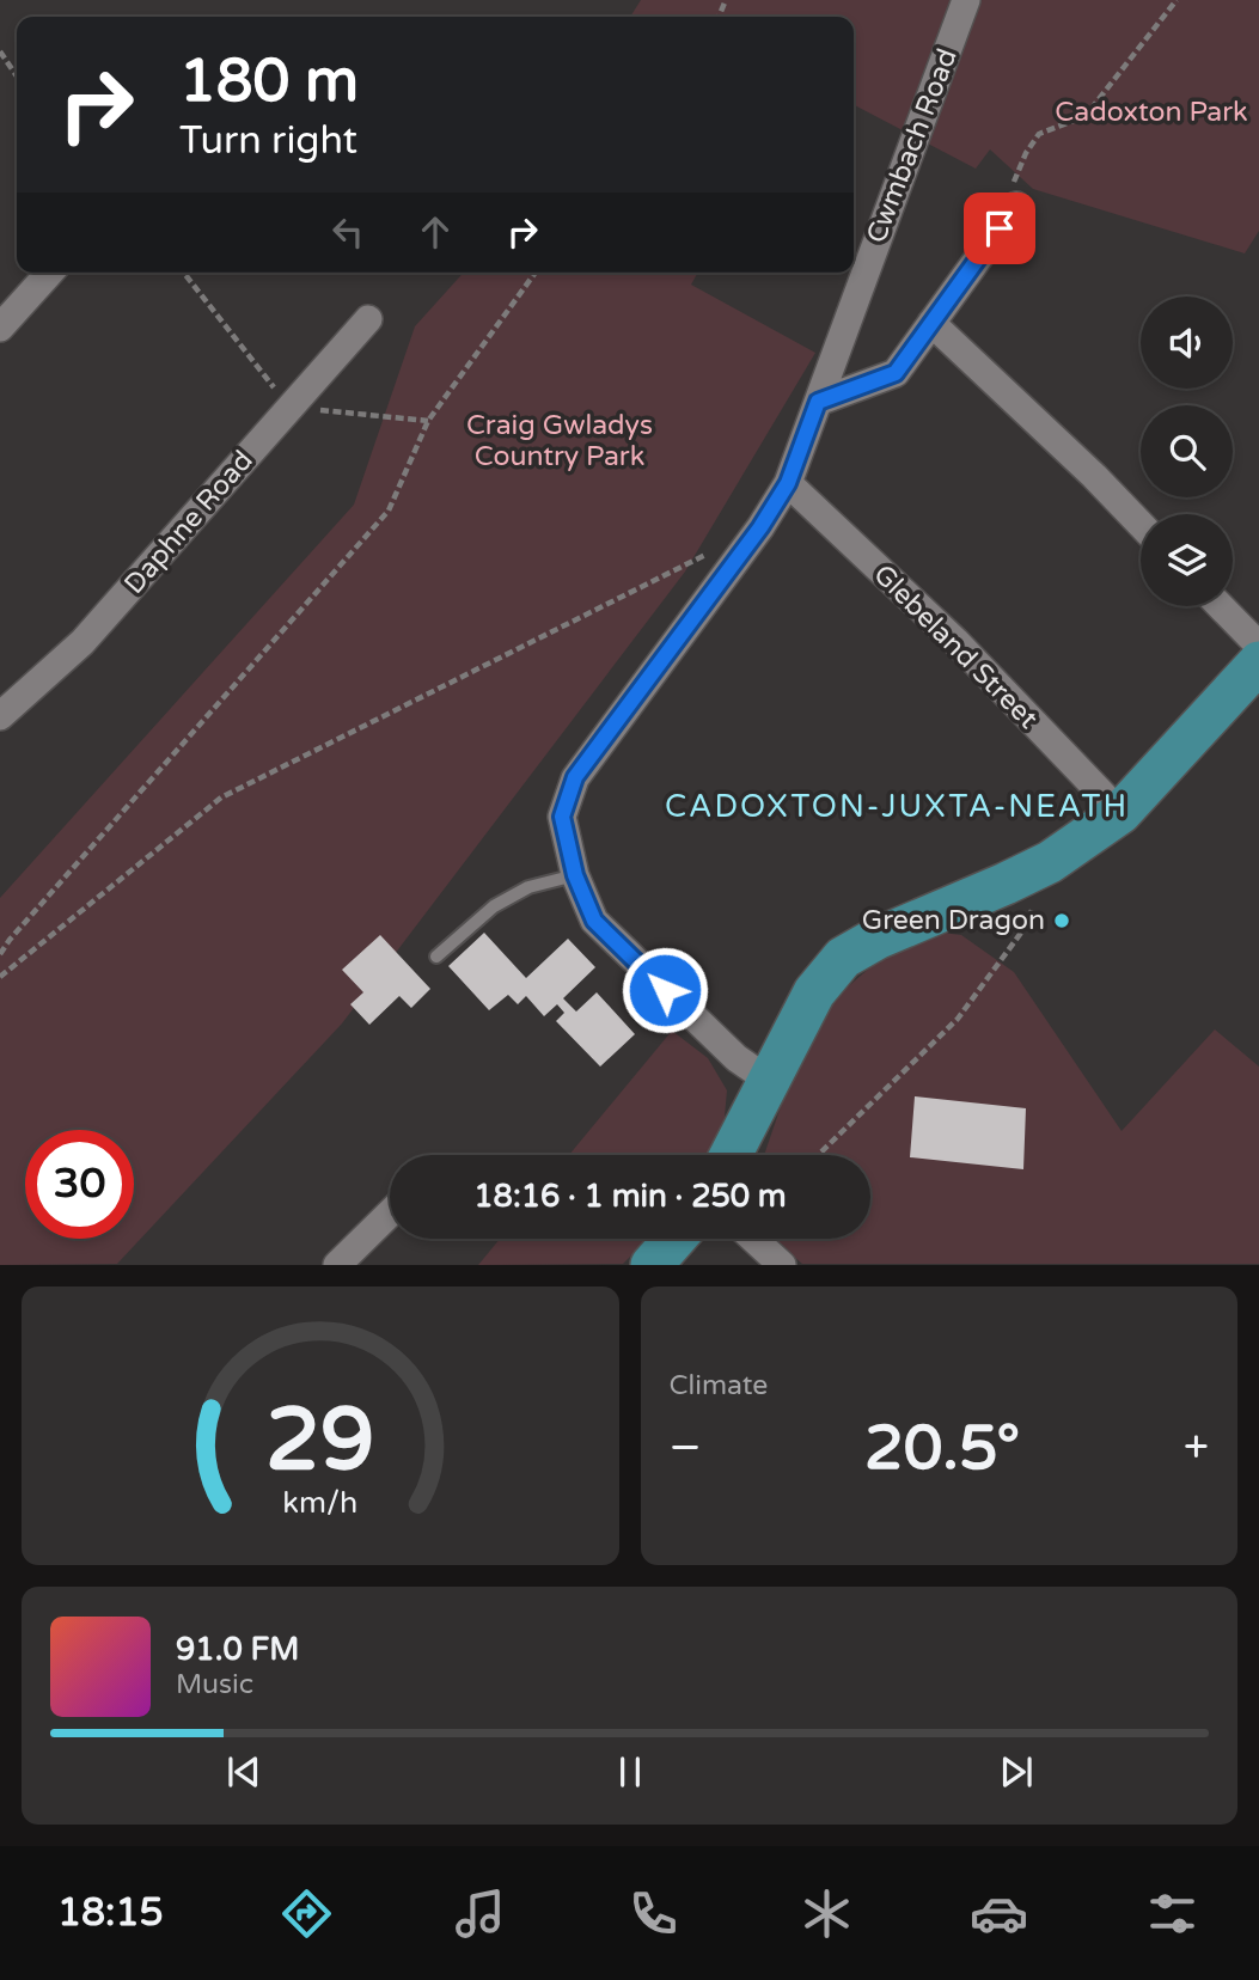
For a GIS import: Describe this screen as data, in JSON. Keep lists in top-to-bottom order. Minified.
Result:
{"streets":{"street":["Cwmbach Road","Daphne Road","Glebeland Street"]},"crossings":[["Cwmbach Road","Glebeland Street"]],"districts":["CADOXTON-JUXTA-NEATH"],"parks":["Cadoxton Park","Craig Gwladys Country Park"],"places":["Green Dragon"],"page":{"turn":["180 m","Turn right"],"limit":"30","trip":"18:16 · 1 min · 250 m","tile":"Climate","heat":["−","20.5°","+"],"song":["91.0 FM","Music"],"tabs":"18:15","gauge":["29","km/h"]}}
